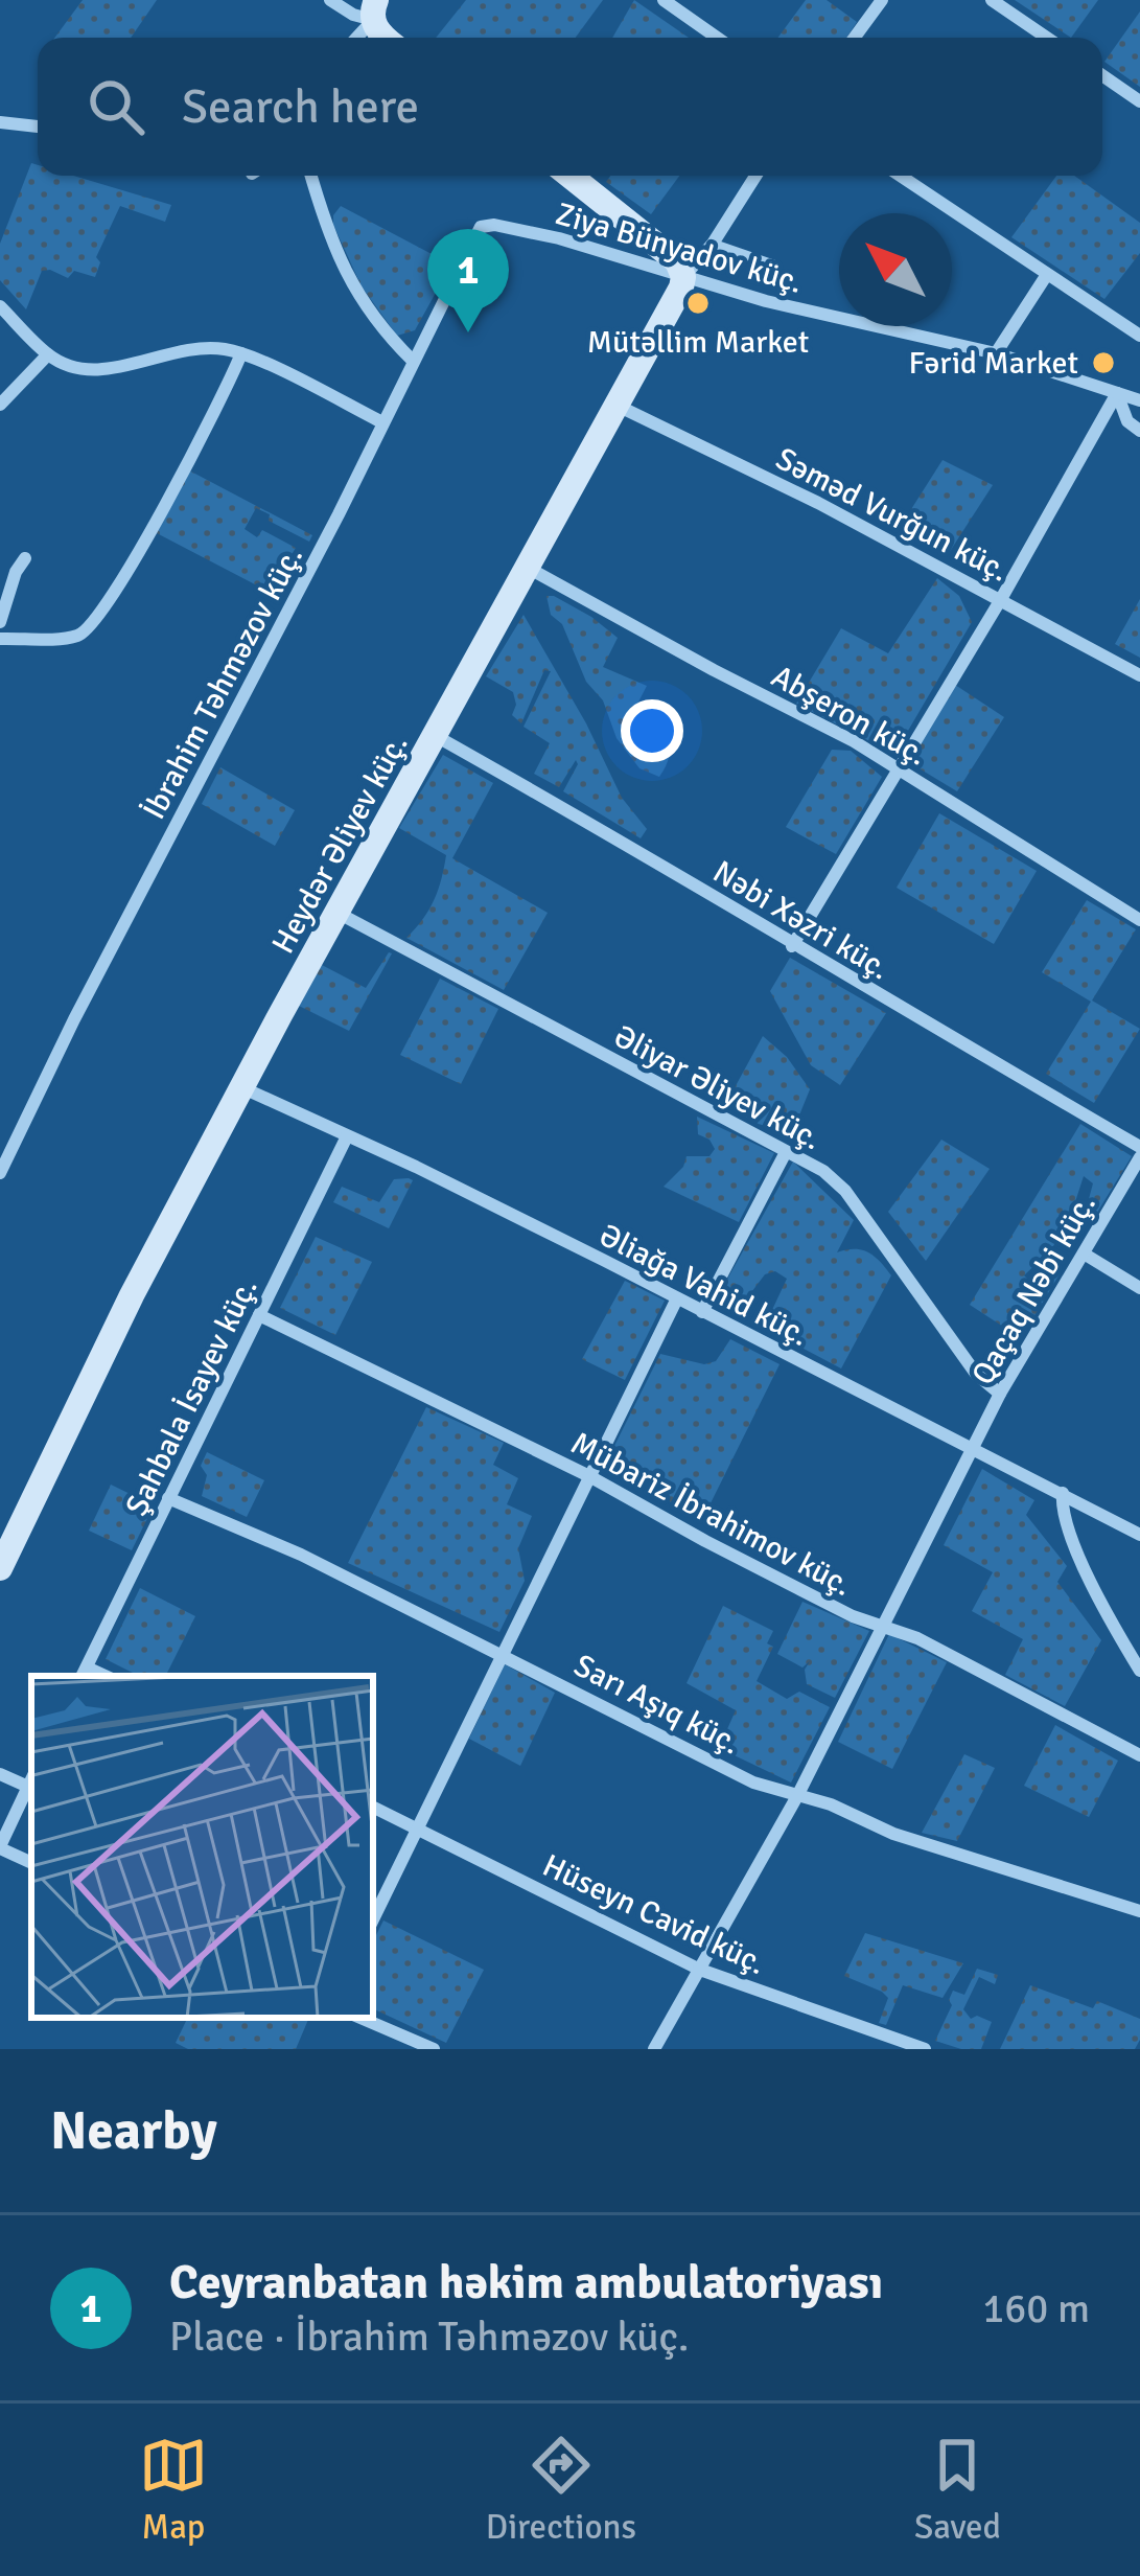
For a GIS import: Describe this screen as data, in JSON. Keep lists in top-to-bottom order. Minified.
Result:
{"streets":{"street":["Ziya Bünyadov küç.","Səməd Vurğun küç.","İbrahim Təhməzov küç.","Abşeron küç.","Heydər Əliyev küç.","Nəbi Xəzri küç.","Əliyar Əliyev küç.","Əliağa Vahid küç.","Qaçaq Nəbi küç.","Şahbala İsayev küç.","Mübariz İbrahimov küç.","Sarı Aşıq küç.","Hüseyn Cavid küç."]},"crossings":[["Ziya Bünyadov küç.","İbrahim Təhməzov küç."],["Ziya Bünyadov küç.","Heydər Əliyev küç."],["Səməd Vurğun küç.","Heydər Əliyev küç."],["Abşeron küç.","Heydər Əliyev küç."],["Heydər Əliyev küç.","Nəbi Xəzri küç."],["Heydər Əliyev küç.","Əliyar Əliyev küç."],["Heydər Əliyev küç.","Əliağa Vahid küç."],["Əliyar Əliyev küç.","Qaçaq Nəbi küç."],["Əliağa Vahid küç.","Qaçaq Nəbi küç."],["Əliağa Vahid küç.","Şahbala İsayev küç."],["Qaçaq Nəbi küç.","Mübariz İbrahimov küç."],["Qaçaq Nəbi küç.","Sarı Aşıq küç."],["Qaçaq Nəbi küç.","Hüseyn Cavid küç."],["Şahbala İsayev küç.","Mübariz İbrahimov küç."],["Şahbala İsayev küç.","Sarı Aşıq küç."]],"places":["Mütəllim Market","Fərid Market"],"north":"top left","page":{"search":"Search here","pins":"1","heading":"Nearby","list":[{"mark":"1","name":"Ceyranbatan həkim ambulatoriyası","note":"Place · İbrahim Təhməzov küç.","value":"160 m"}],"nav":["Map","Directions","Saved"]}}
